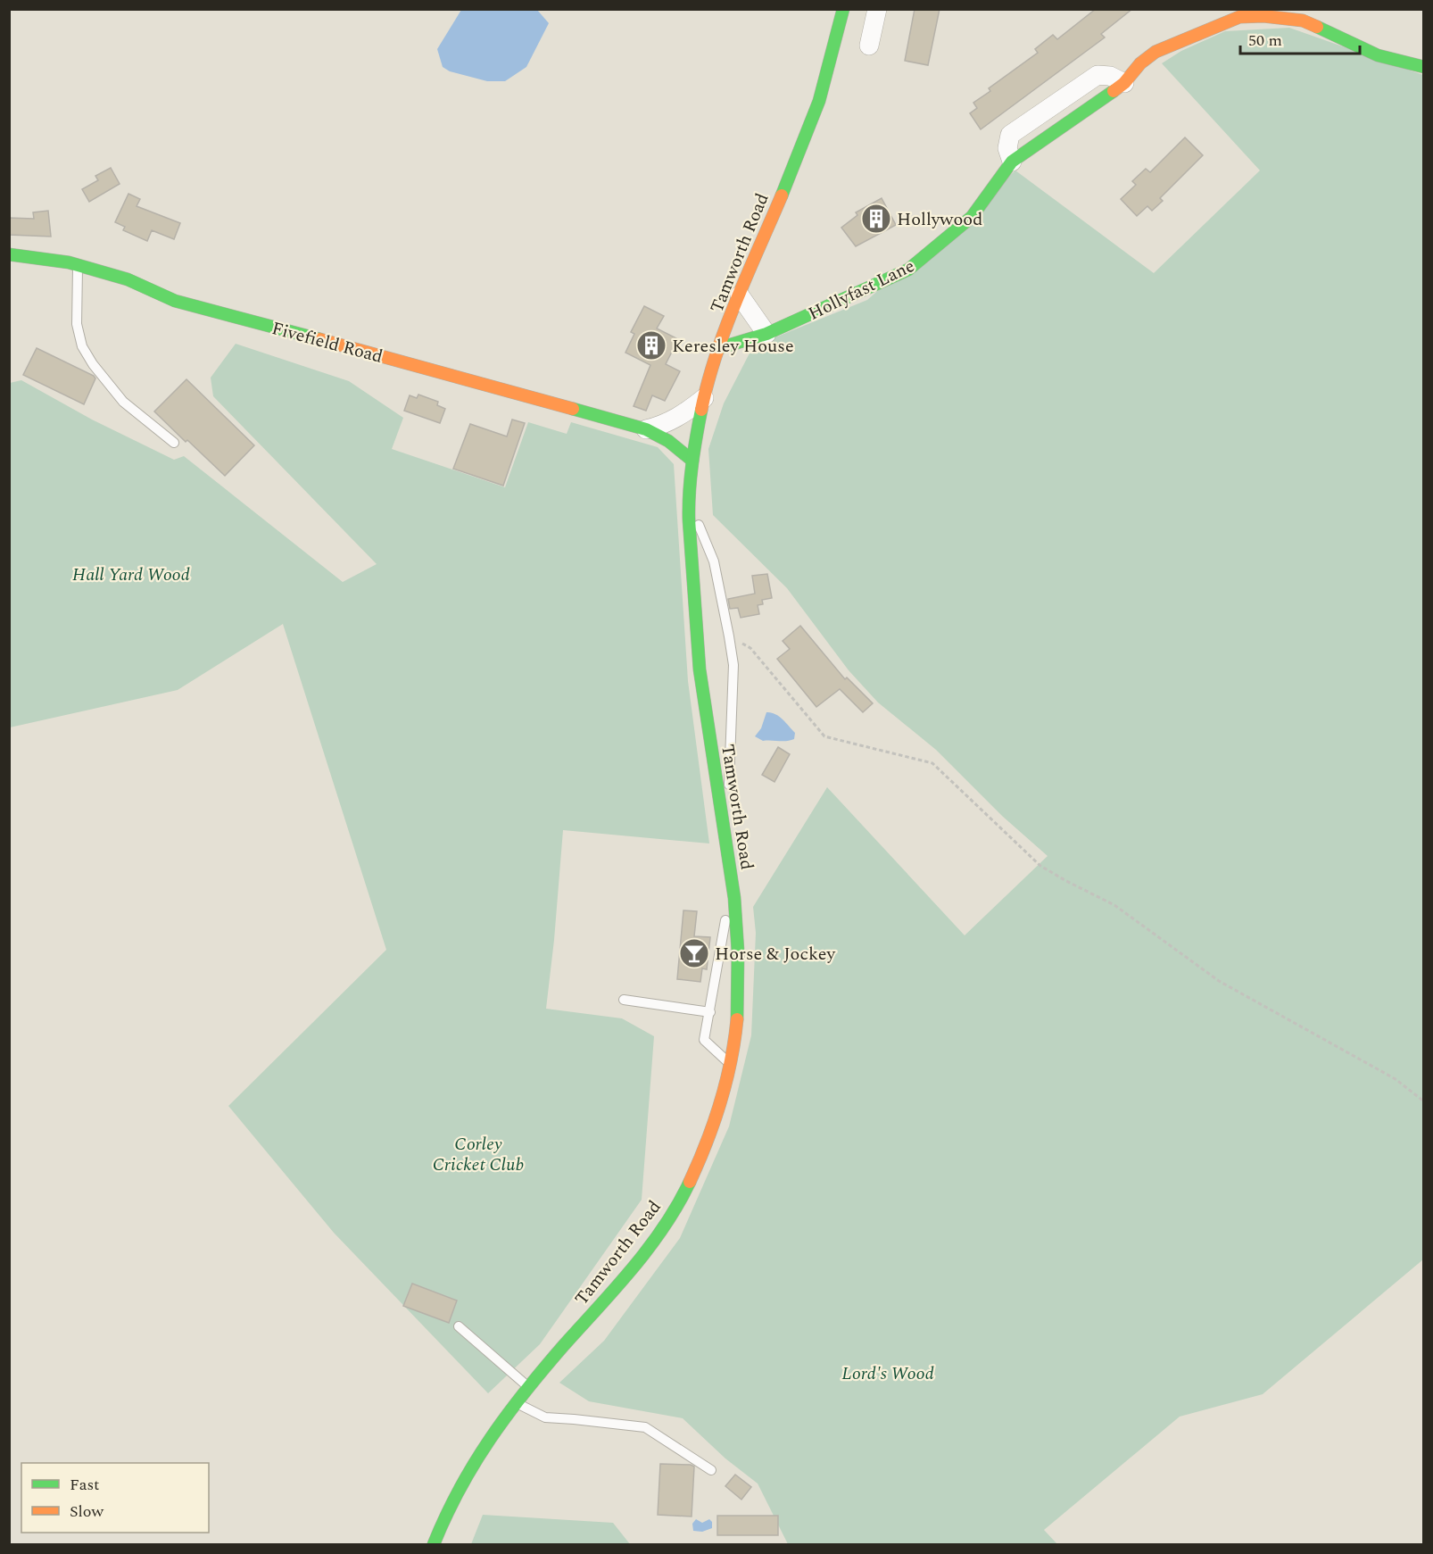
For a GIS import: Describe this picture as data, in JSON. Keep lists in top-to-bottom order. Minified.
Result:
{"streets":{"main road":["Tamworth Road","Hollyfast Lane","Fivefield Road"]},"crossings":[["Tamworth Road","Hollyfast Lane"],["Tamworth Road","Fivefield Road"]],"parks":["Hall Yard Wood","Corley Cricket Club","Lord's Wood"],"places":{"building":["Hollywood","Keresley House"],"bar":["Horse & Jockey"]},"legend":["Fast","Slow"],"scale_bar":"50 m"}
